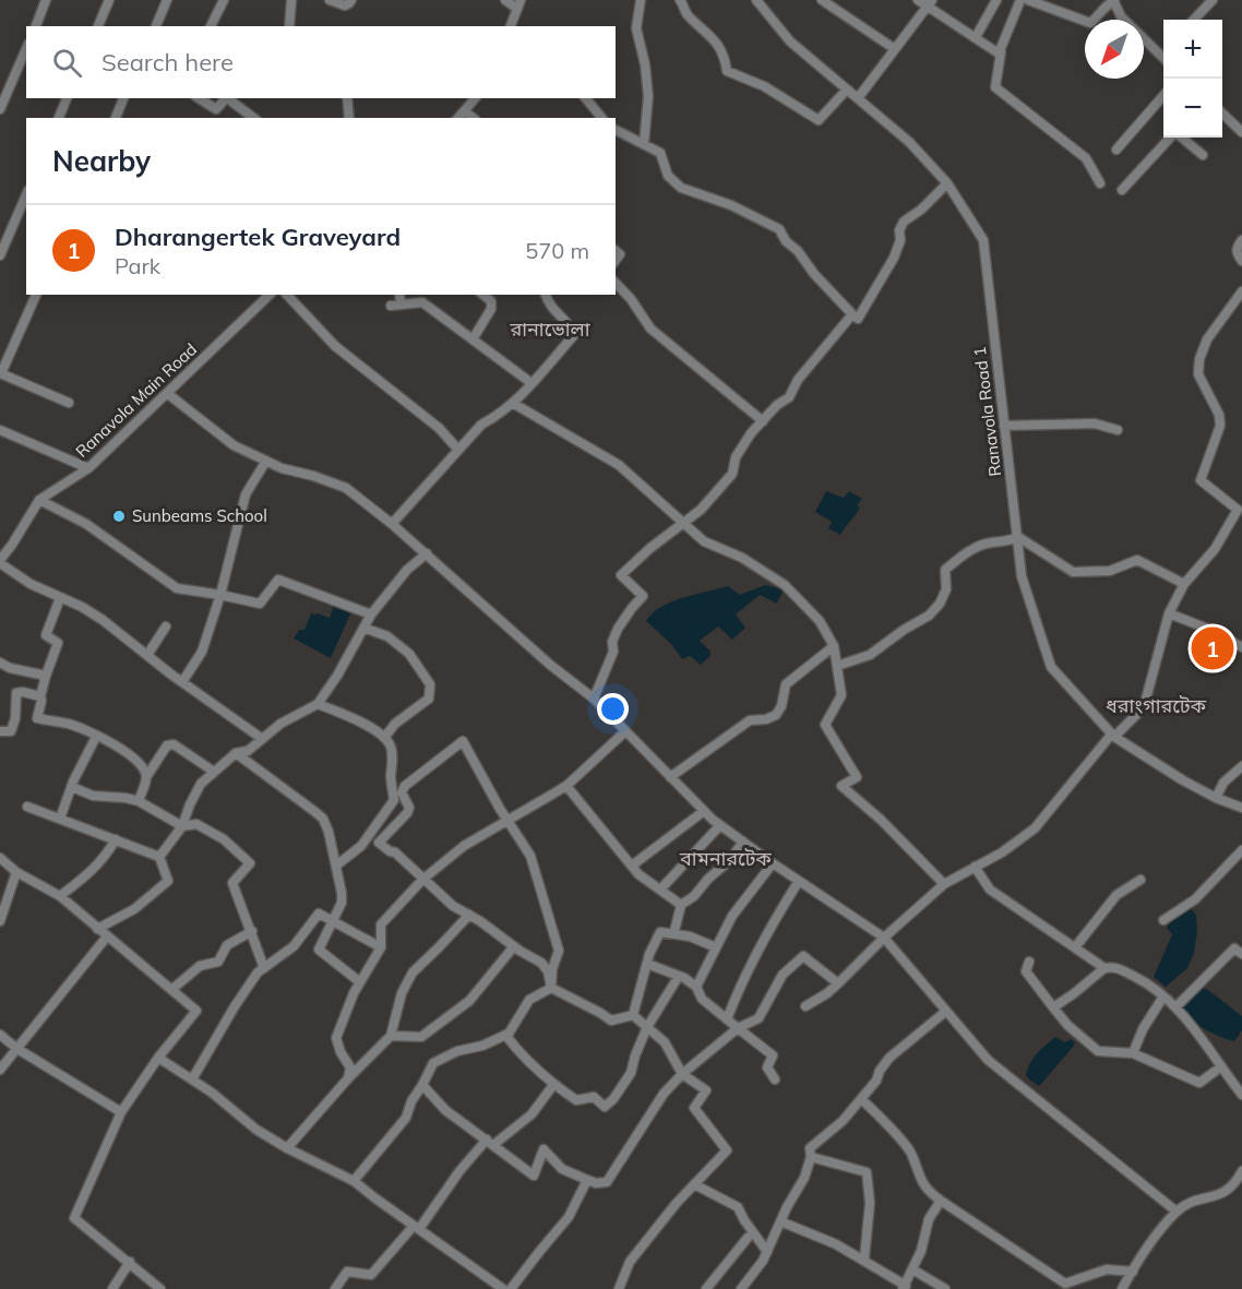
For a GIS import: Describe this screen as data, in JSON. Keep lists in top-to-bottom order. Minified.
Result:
{"streets":{"street":["Ranavola Main Road","Ranavola Road 1"]},"districts":["রানাভোলা","ধরাংগারটেক","বামনারটেক"],"places":["Sunbeams School"],"north":"bottom left","page":{"map_buttons":["+","−"],"search":"Search here","heading":"Nearby","list":[{"mark":"1","name":"Dharangertek Graveyard","note":"Park","value":"570 m"}],"pins":"1"}}
